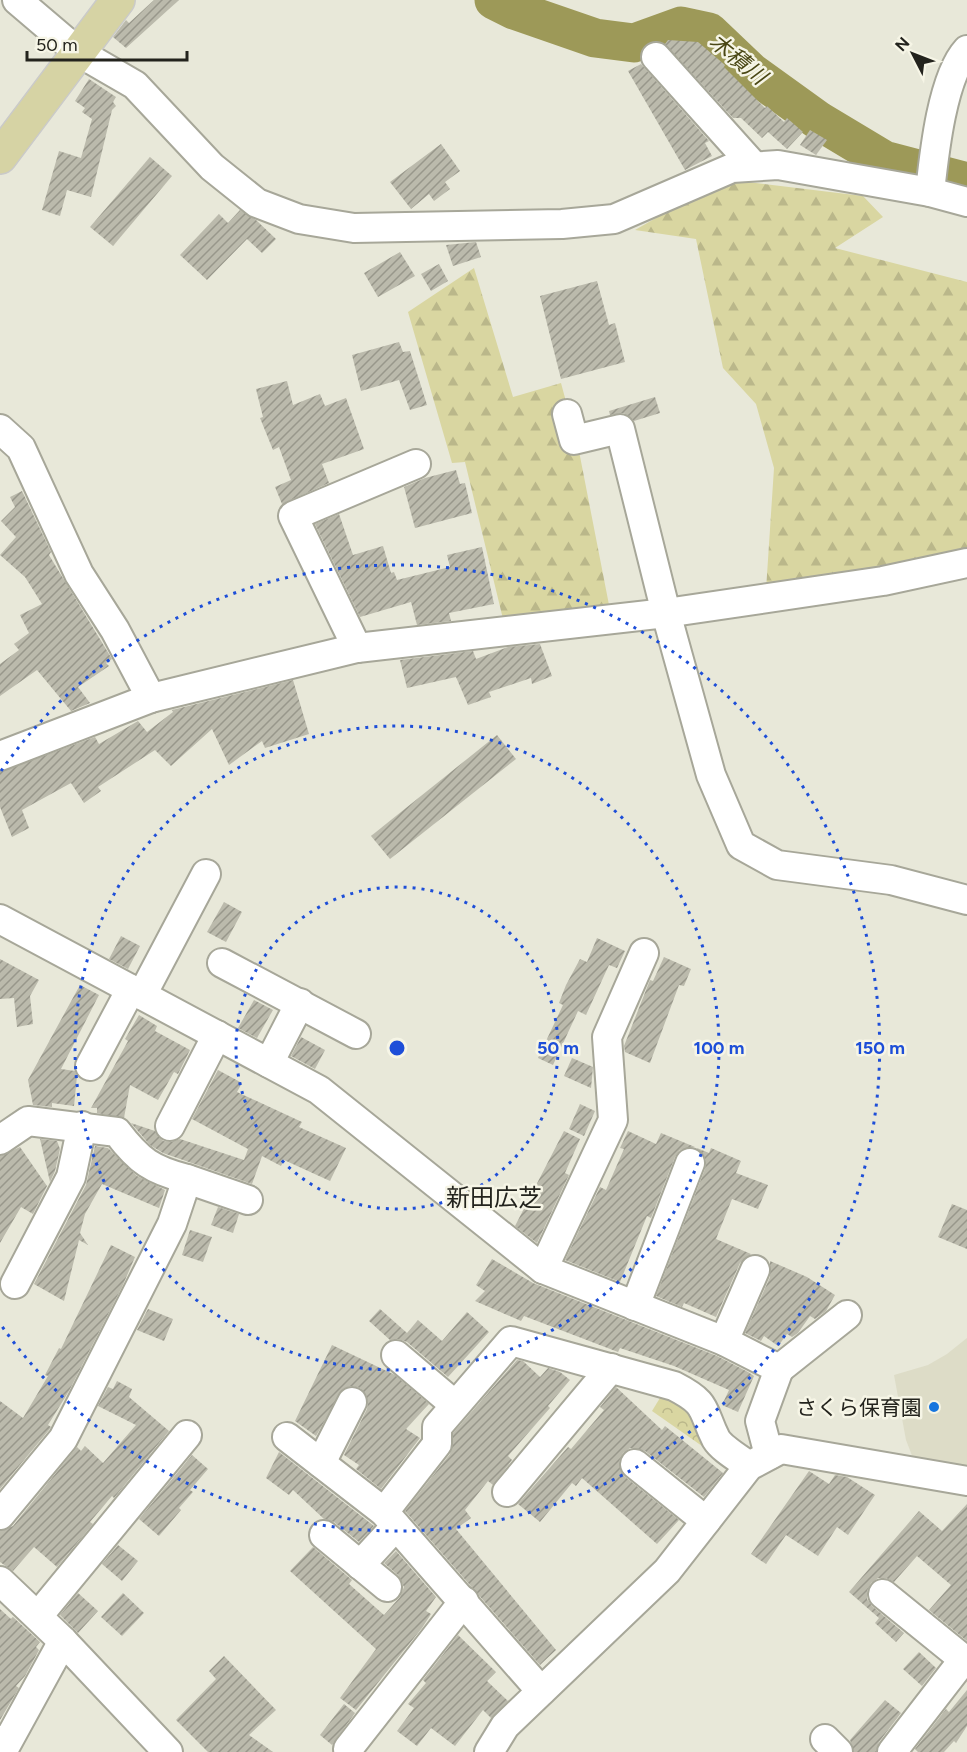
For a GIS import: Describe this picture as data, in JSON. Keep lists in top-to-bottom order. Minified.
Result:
{"districts":["新田広芝"],"water":["木積川"],"places":["さくら保育園"],"scale_bar":"50 m","north":"top left","rings":["50 m","100 m","150 m"]}
